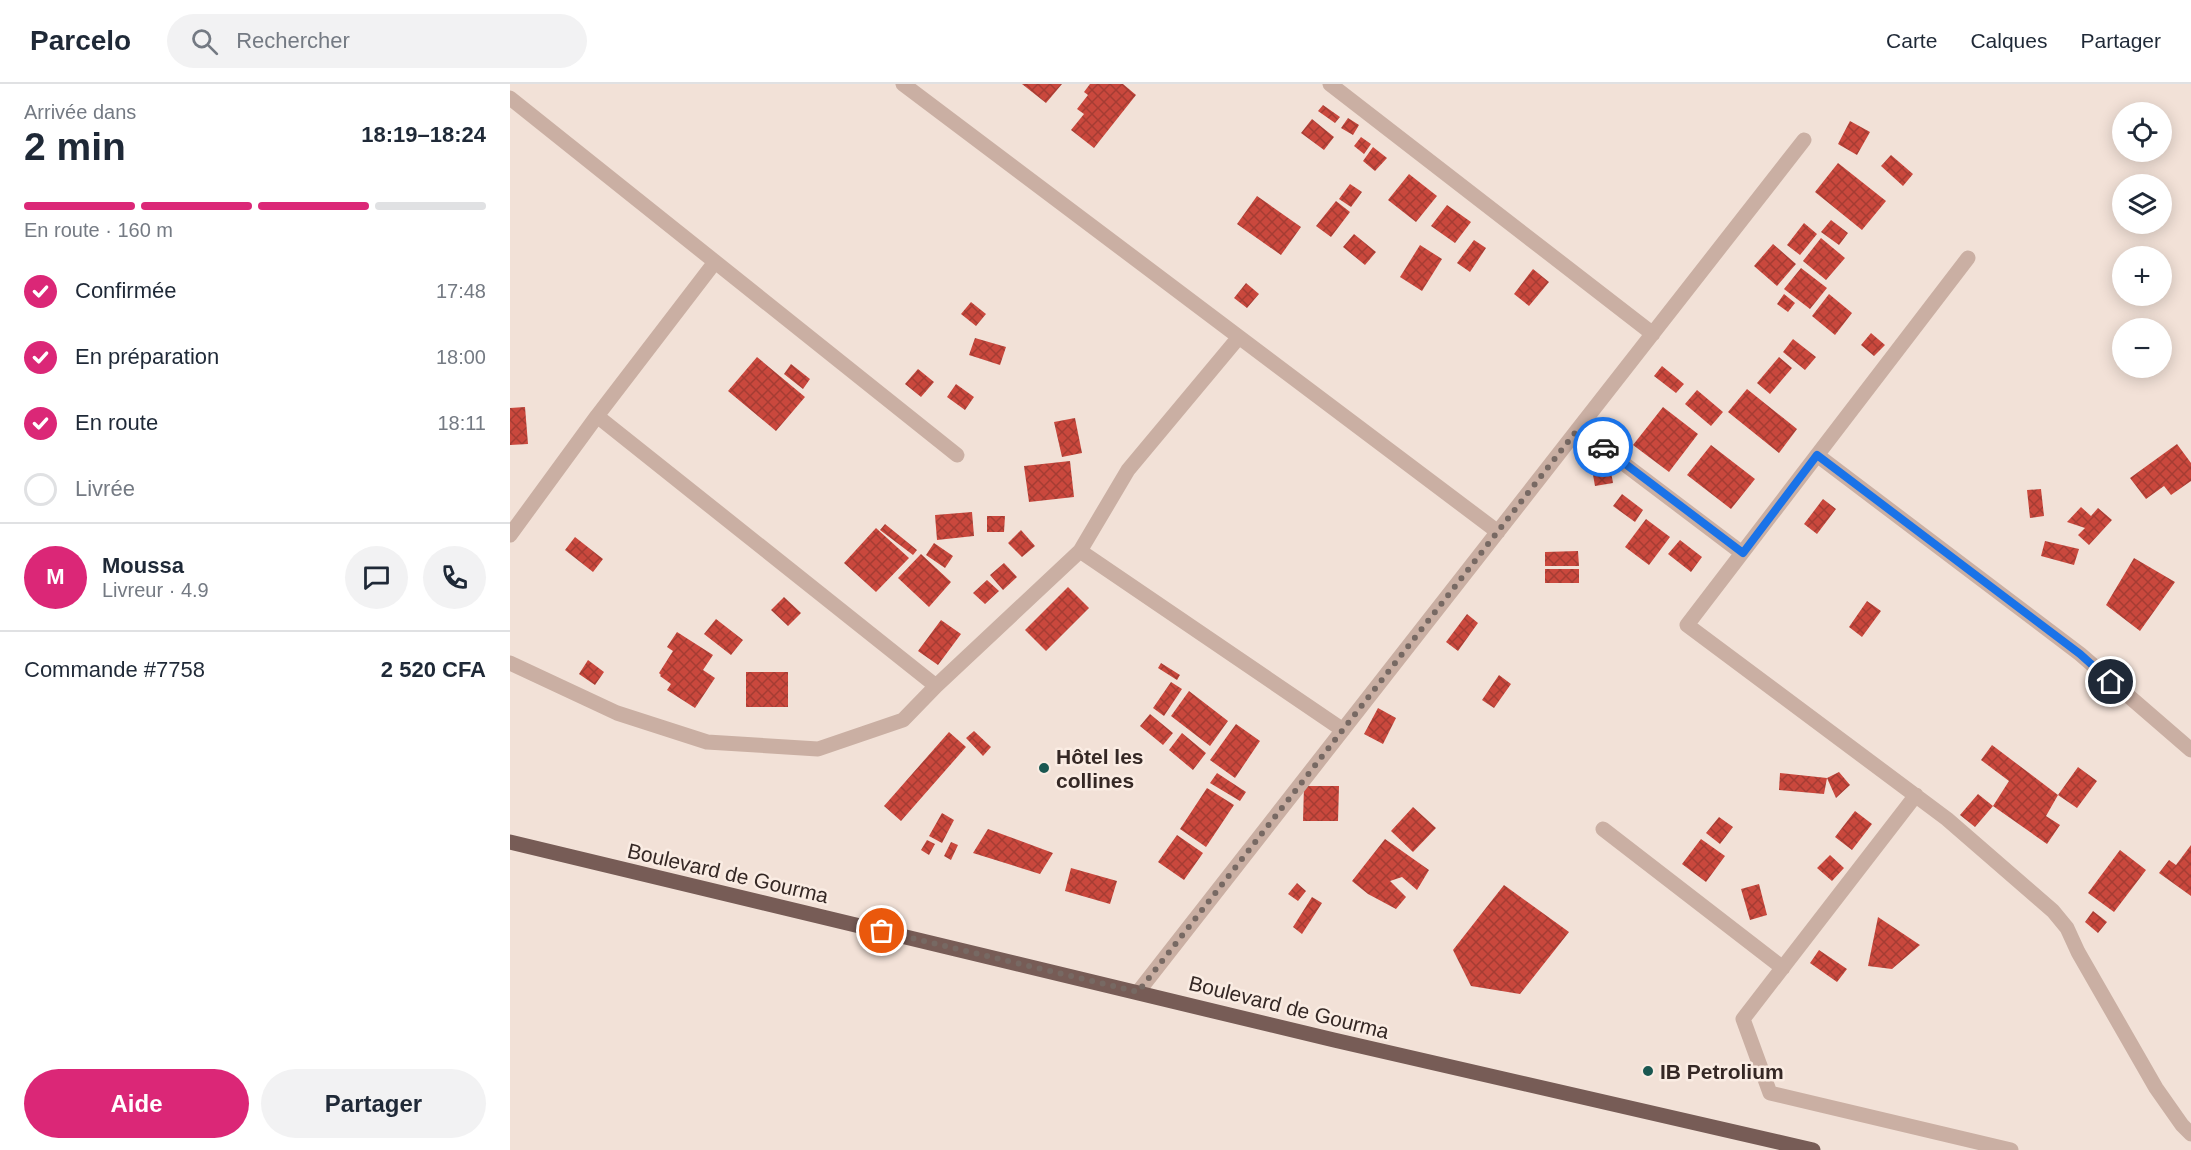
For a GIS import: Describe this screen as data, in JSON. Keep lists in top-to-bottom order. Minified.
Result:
{"streets":{"main road":["Boulevard de Gourma"]},"places":["Hôtel les collines","IB Petrolium"],"page":{"header":"Parcelo","search":"Rechercher","nav":["Carte","Calques","Partager"],"heading":["2 min","Arrivée dans","18:19–18:24"],"panel":["Moussa","Livreur · 4.9","Commande #7758","2 520 CFA"],"map_buttons":["+","−"],"bar":"En route · 160 m","list":[["Confirmée","17:48"],["En préparation","18:00"],["En route","18:11"],"Livrée"],"round":"M","buttons":["Aide","Partager"]}}
